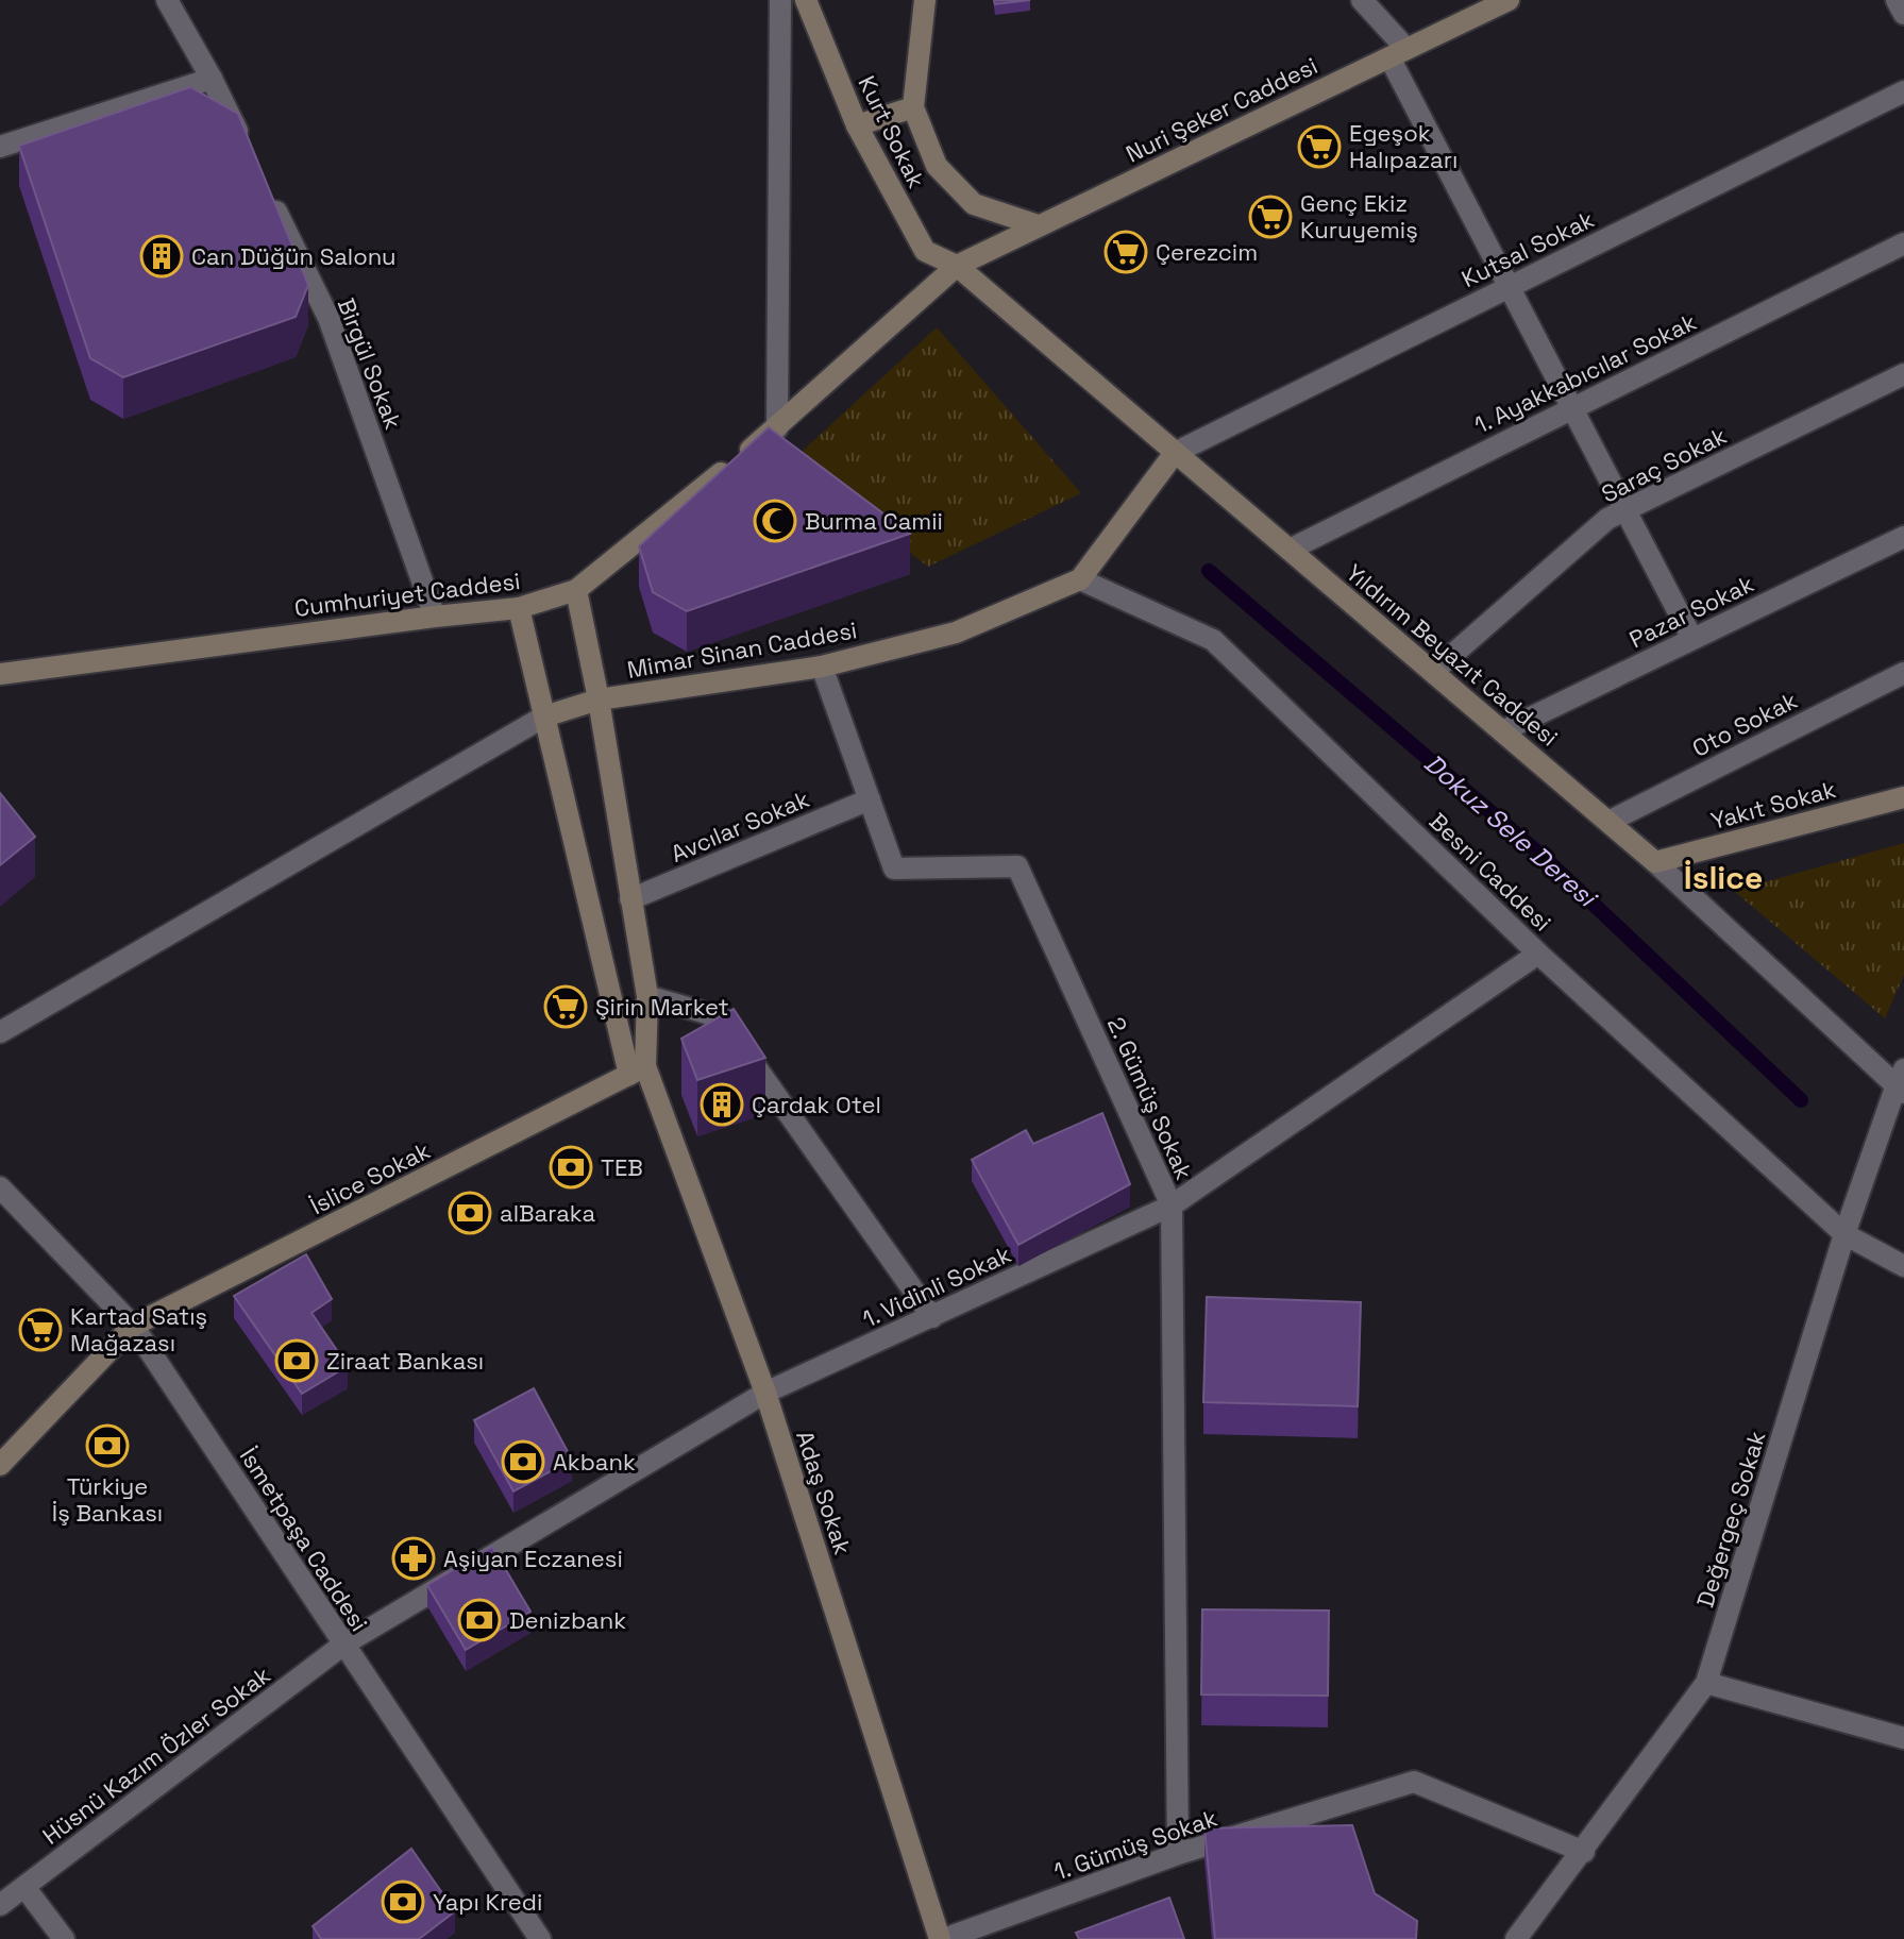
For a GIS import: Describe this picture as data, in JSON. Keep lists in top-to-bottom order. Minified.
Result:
{"streets":{"main road":["Nuri Şeker Caddesi","Kurt Sokak","Cumhuriyet Caddesi","Mimar Sinan Caddesi","Yıldırım Beyazıt Caddesi","Yakıt Sokak","İslice Sokak","Adaş Sokak"],"street":["Kutsal Sokak","Birgül Sokak","1. Ayakkabıcılar Sokak","Saraç Sokak","Pazar Sokak","Oto Sokak","Avcılar Sokak","Besni Caddesi","2. Gümüş Sokak","1. Vidinli Sokak","Değergeç Sokak","İsmetpaşa Caddesi","Hüsnü Kazım Özler Sokak","1. Gümüş Sokak"]},"crossings":[["Nuri Şeker Caddesi","Kurt Sokak"],["Nuri Şeker Caddesi","Cumhuriyet Caddesi"],["Nuri Şeker Caddesi","Yıldırım Beyazıt Caddesi"],["Kurt Sokak","Cumhuriyet Caddesi"],["Kurt Sokak","Yıldırım Beyazıt Caddesi"],["Kutsal Sokak","Yıldırım Beyazıt Caddesi"],["Birgül Sokak","Cumhuriyet Caddesi"],["1. Ayakkabıcılar Sokak","Yıldırım Beyazıt Caddesi"],["Saraç Sokak","Yıldırım Beyazıt Caddesi"],["Cumhuriyet Caddesi","Yıldırım Beyazıt Caddesi"],["Pazar Sokak","Yıldırım Beyazıt Caddesi"],["Mimar Sinan Caddesi","Besni Caddesi"],["Mimar Sinan Caddesi","2. Gümüş Sokak"],["Yıldırım Beyazıt Caddesi","Oto Sokak"],["Yıldırım Beyazıt Caddesi","Yakıt Sokak"],["Yıldırım Beyazıt Caddesi","Değergeç Sokak"],["Avcılar Sokak","2. Gümüş Sokak"],["Besni Caddesi","1. Vidinli Sokak"],["Besni Caddesi","Değergeç Sokak"],["2. Gümüş Sokak","1. Vidinli Sokak"],["2. Gümüş Sokak","1. Gümüş Sokak"],["İslice Sokak","Adaş Sokak"],["İslice Sokak","İsmetpaşa Caddesi"],["1. Vidinli Sokak","Adaş Sokak"],["1. Vidinli Sokak","İsmetpaşa Caddesi"],["1. Vidinli Sokak","Hüsnü Kazım Özler Sokak"],["Adaş Sokak","1. Gümüş Sokak"],["Değergeç Sokak","1. Gümüş Sokak"],["İsmetpaşa Caddesi","Hüsnü Kazım Özler Sokak"]],"districts":["İslice"],"water":["Dokuz Sele Deresi"],"places":{"supermarket":["Egeşok Halıpazarı","Genç Ekiz Kuruyemiş","Çerezcim","Şirin Market","Kartad Satış Mağazası"],"building":["Can Düğün Salonu","Çardak Otel"],"mosque":["Burma Camii"],"bank":["TEB","alBaraka","Ziraat Bankası","Türkiye İş Bankası","Akbank","Denizbank","Yapı Kredi"],"pharmacy":["Aşiyan Eczanesi"]}}
